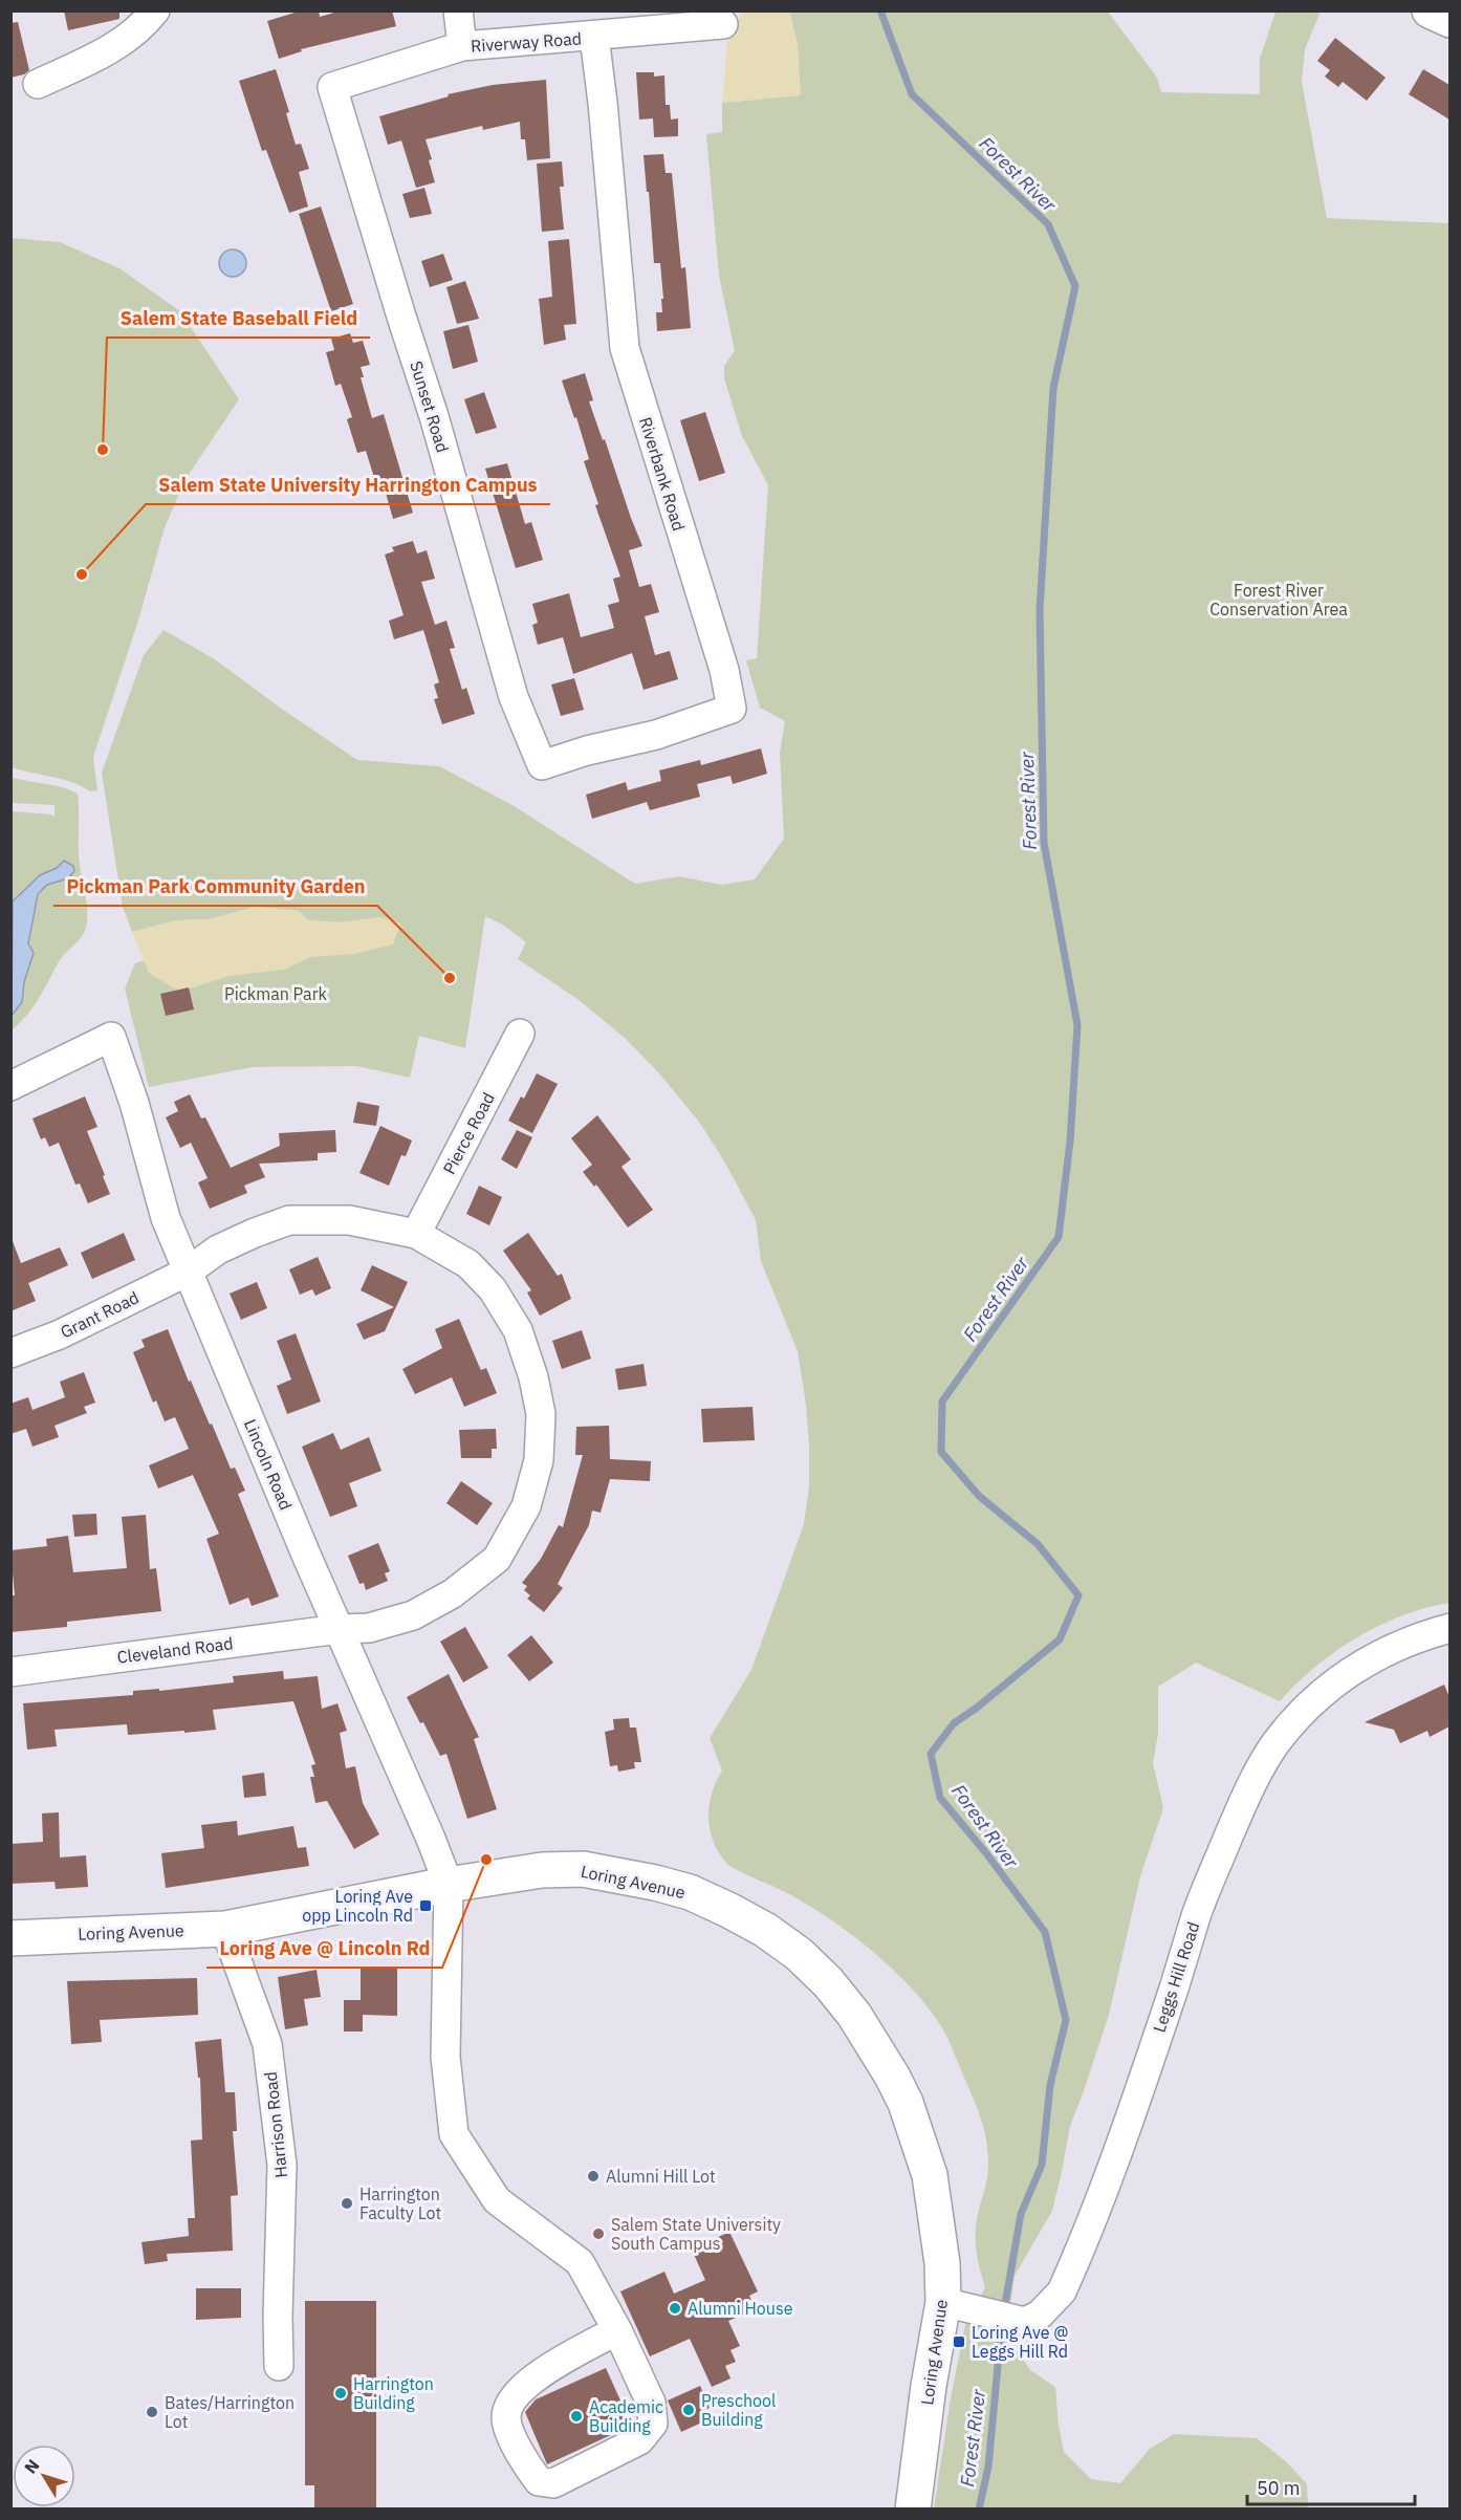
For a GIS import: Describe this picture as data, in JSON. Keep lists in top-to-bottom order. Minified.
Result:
{"streets":{"main road":["Loring Avenue"],"street":["Riverway Road","Sunset Road","Riverbank Road","Pierce Road","Grant Road","Lincoln Road","Cleveland Road","Leggs Hill Road","Harrison Road"]},"crossings":[["Riverway Road","Sunset Road"],["Riverway Road","Riverbank Road"],["Sunset Road","Riverbank Road"],["Pierce Road","Grant Road"],["Pierce Road","Cleveland Road"],["Grant Road","Lincoln Road"],["Grant Road","Cleveland Road"],["Lincoln Road","Cleveland Road"],["Lincoln Road","Loring Avenue"],["Loring Avenue","Leggs Hill Road"],["Loring Avenue","Harrison Road"]],"water":["Forest River"],"parks":["Forest River Conservation Area","Pickman Park"],"places":{"other":["Salem State Baseball Field","Salem State University Harrington Campus","Pickman Park Community Garden","Loring Ave @ Lincoln Rd","Alumni Hill Lot","Harrington Faculty Lot","Salem State University South Campus","Alumni House","Harrington Building","Preschool Building","Bates/Harrington Lot","Academic Building"],"transit":["Loring Ave opp Lincoln Rd","Loring Ave @ Leggs Hill Rd"]},"scale_bar":"50 m","north":"top left"}
